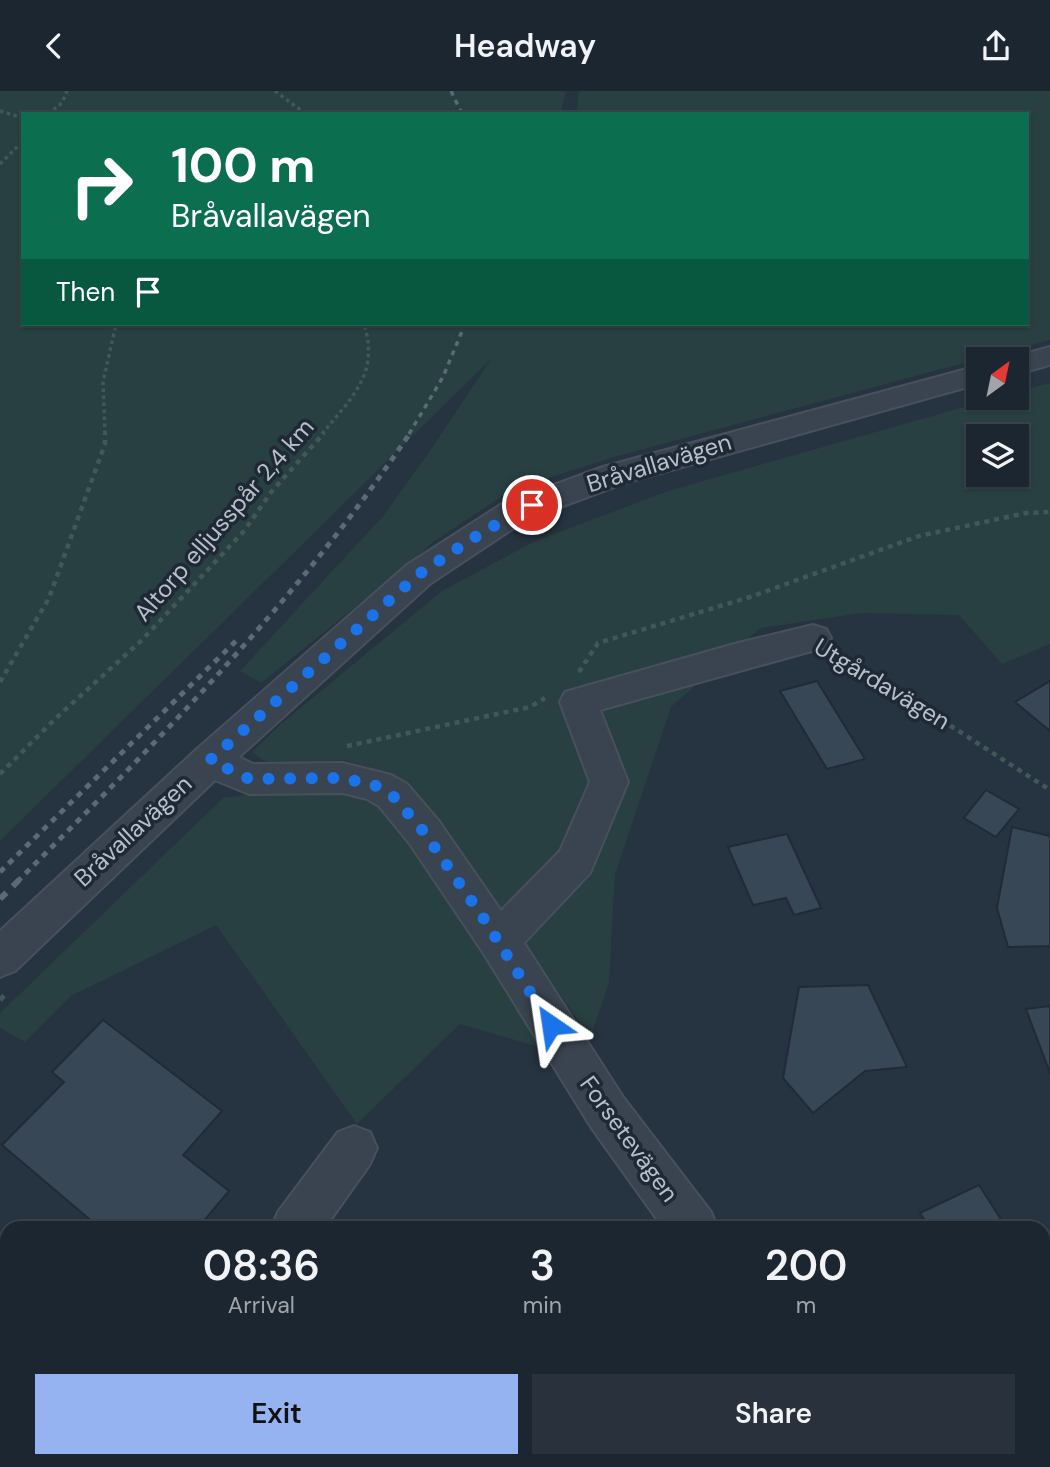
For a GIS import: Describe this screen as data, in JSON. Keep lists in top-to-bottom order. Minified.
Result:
{"streets":{"street":["Bråvallavägen","Utgårdavägen","Forsetevägen"],"path":["Altorp elljusspår 2,4 km"]},"crossings":[["Bråvallavägen","Forsetevägen"]],"north":"top right","page":{"header":"Headway","turn":["100 m","Bråvallavägen"],"then":"Then","eta":["08:36","Arrival","3","min","200","m"],"buttons":["Exit","Share"]}}
